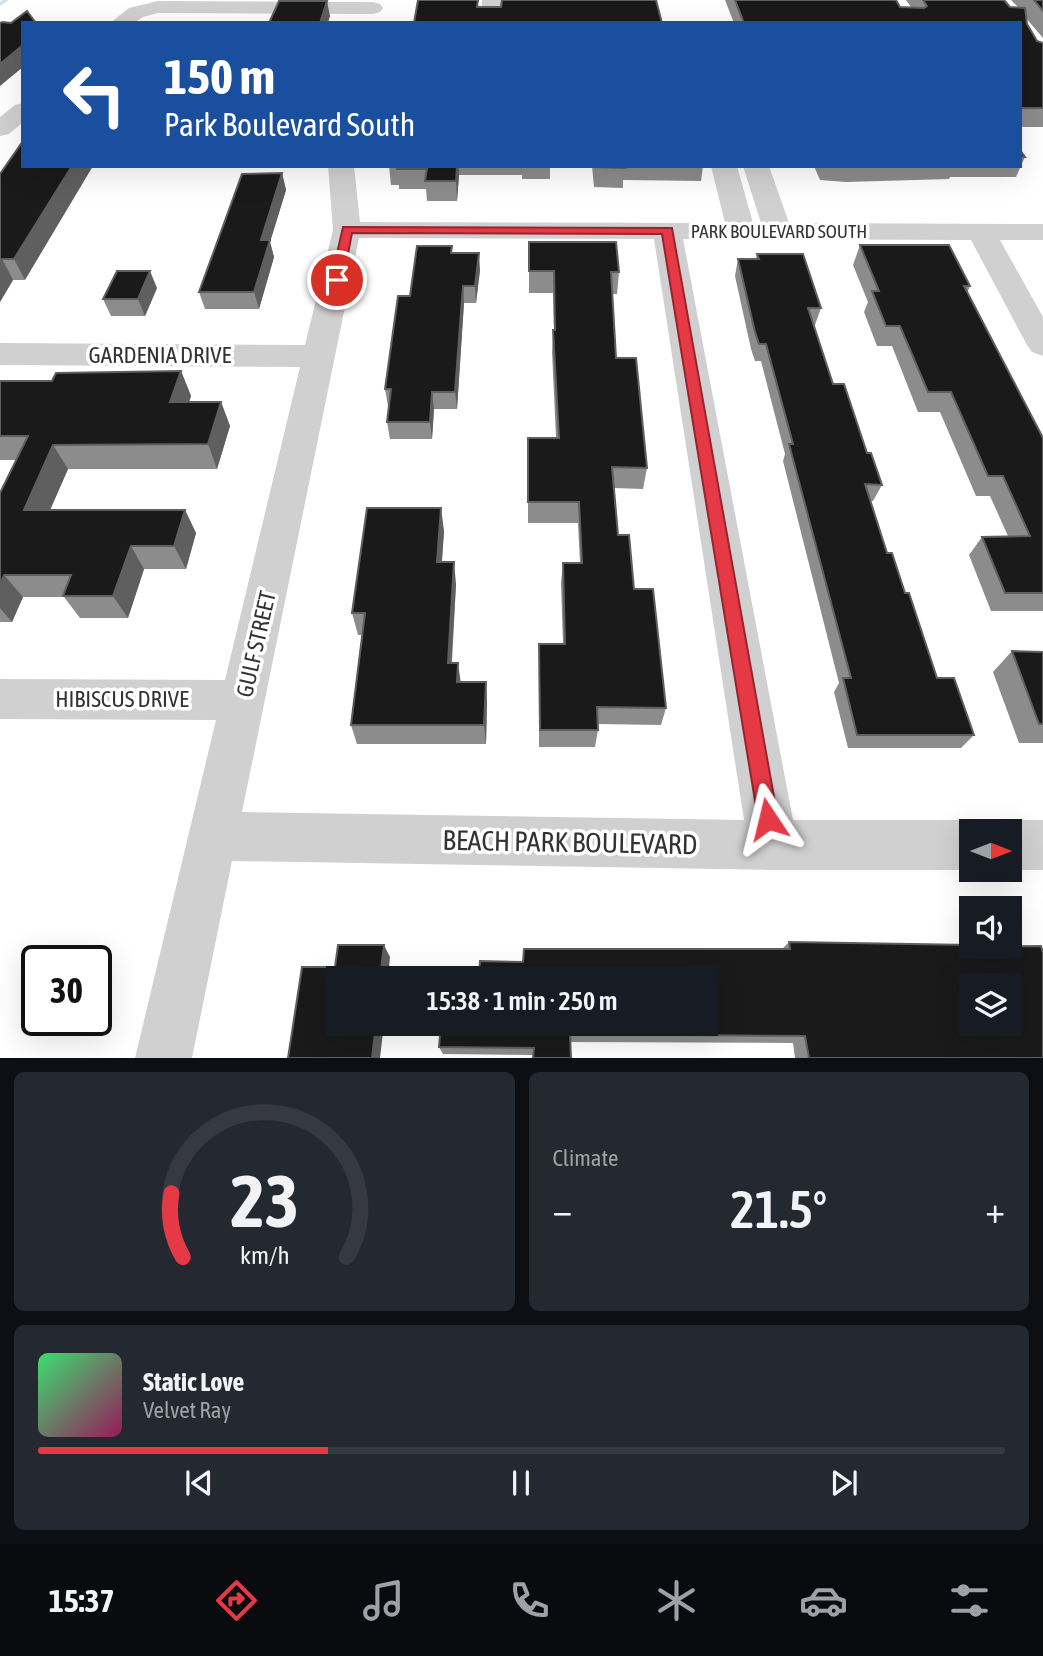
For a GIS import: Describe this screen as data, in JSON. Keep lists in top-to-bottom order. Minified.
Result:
{"streets":{"street":["PARK BOULEVARD SOUTH","GARDENIA DRIVE","GULF STREET","HIBISCUS DRIVE","BEACH PARK BOULEVARD"]},"crossings":[["PARK BOULEVARD SOUTH","GULF STREET"],["GARDENIA DRIVE","GULF STREET"],["GULF STREET","HIBISCUS DRIVE"],["GULF STREET","BEACH PARK BOULEVARD"]],"north":"right","page":{"turn":["150 m","Park Boulevard South"],"limit":"30","trip":"15:38 · 1 min · 250 m","tile":"Climate","heat":["−","21.5°","+"],"song":["Static Love","Velvet Ray"],"tabs":"15:37","gauge":["23","km/h"]}}
